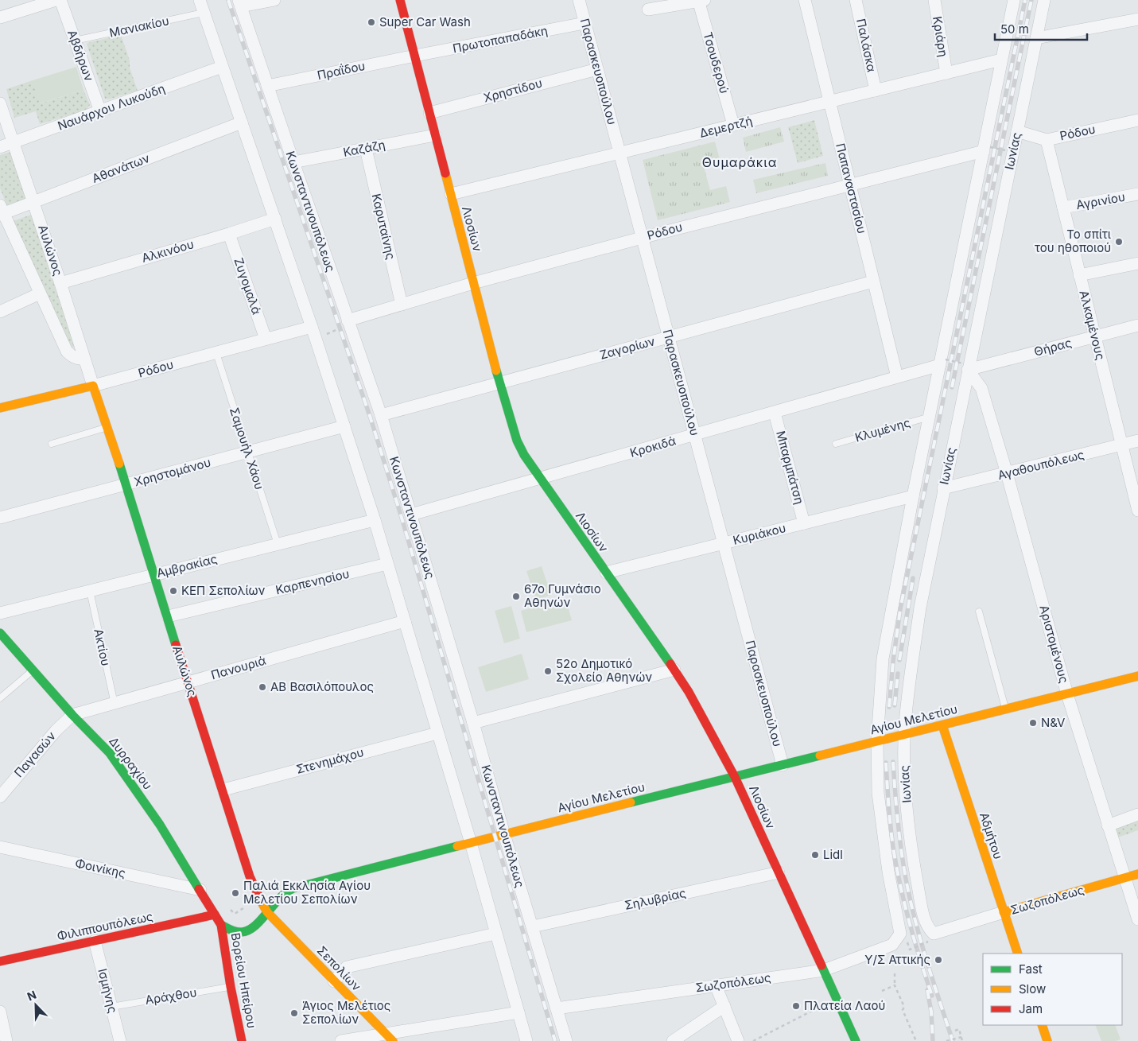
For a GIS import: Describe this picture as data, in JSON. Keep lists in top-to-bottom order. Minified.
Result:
{"streets":{"main road":["Ρόδου","Λιοσίων","Αυλώνος","Αγίου Μελετίου","Δυρραχίου","Αδμήτου","Σωζοπόλεως","Φιλιππουπόλεως","Σεπολίων","Βορείου Ηπείρου"],"street":["Κριάρη","Πρωτοπαπαδάκη","Παλάσκα","Αβδήρων","Τσουδερού","Πραΐδου","Παρασκευοπούλου","Χρηστίδου","Ναυάρχου Λυκούδη","Δεμερτζή","Καζάζη","Ιωνίας","Αθανάτων","Παπαναστασίου","Αγρινίου","Κωνσταντινουπόλεως","Καρυταίνης","Αλκινόου","Ζυγομαλά","Αλκαμένους","Θήρας","Ζαγορίων","Κροκιδά","Αγαθουπόλεως","Μπαρμπάτση","Χρηστομάνου","Κυριάκου","Αμβρακίας","Καρπενησίου","Αριστομένους","Πανουριά","Παγασών","Στενημάχου","Φοινίκης","Σηλυβρίας","Ισμήνης"],"lane":["Μανιακίου","Κλυμένης","Σαμουήλ Χάου","Ακτίου","Αράχθου"]},"crossings":[["Μανιακίου","Αβδήρων"],["Κριάρη","Δεμερτζή"],["Πρωτοπαπαδάκη","Πραΐδου"],["Πρωτοπαπαδάκη","Παρασκευοπούλου"],["Πρωτοπαπαδάκη","Λιοσίων"],["Παλάσκα","Δεμερτζή"],["Αβδήρων","Ναυάρχου Λυκούδη"],["Τσουδερού","Δεμερτζή"],["Πραΐδου","Κωνσταντινουπόλεως"],["Πραΐδου","Λιοσίων"],["Παρασκευοπούλου","Χρηστίδου"],["Παρασκευοπούλου","Δεμερτζή"],["Παρασκευοπούλου","Ρόδου"],["Παρασκευοπούλου","Ζαγορίων"],["Παρασκευοπούλου","Κροκιδά"],["Παρασκευοπούλου","Κυριάκου"],["Παρασκευοπούλου","Αγίου Μελετίου"],["Χρηστίδου","Λιοσίων"],["Ναυάρχου Λυκούδη","Αυλώνος"],["Δεμερτζή","Παπαναστασίου"],["Δεμερτζή","Λιοσίων"],["Ρόδου","Ιωνίας"],["Ρόδου","Παπαναστασίου"],["Ρόδου","Κωνσταντινουπόλεως"],["Ρόδου","Καρυταίνης"],["Ρόδου","Λιοσίων"],["Ρόδου","Αυλώνος"],["Ρόδου","Ζυγομαλά"],["Ρόδου","Αλκαμένους"],["Ρόδου","Σαμουήλ Χάου"],["Καζάζη","Κωνσταντινουπόλεως"],["Καζάζη","Καρυταίνης"],["Καζάζη","Λιοσίων"],["Ιωνίας","Θήρας"],["Ιωνίας","Αγαθουπόλεως"],["Ιωνίας","Αριστομένους"],["Ιωνίας","Αγίου Μελετίου"],["Ιωνίας","Σωζοπόλεως"],["Αθανάτων","Αυλώνος"],["Παπαναστασίου","Ζαγορίων"],["Παπαναστασίου","Κροκιδά"],["Αγρινίου","Αλκαμένους"],["Κωνσταντινουπόλεως","Ζαγορίων"],["Κωνσταντινουπόλεως","Κροκιδά"],["Κωνσταντινουπόλεως","Αγίου Μελετίου"],["Κωνσταντινουπόλεως","Σηλυβρίας"],["Κωνσταντινουπόλεως","Σωζοπόλεως"],["Λιοσίων","Ζαγορίων"],["Λιοσίων","Κροκιδά"],["Λιοσίων","Κυριάκου"],["Λιοσίων","Αγίου Μελετίου"],["Λιοσίων","Σηλυβρίας"],["Λιοσίων","Σωζοπόλεως"],["Αυλώνος","Αλκινόου"],["Αυλώνος","Χρηστομάνου"],["Αυλώνος","Αμβρακίας"],["Αυλώνος","Καρπενησίου"],["Αυλώνος","Πανουριά"],["Αυλώνος","Αγίου Μελετίου"],["Αυλώνος","Στενημάχου"],["Αυλώνος","Σεπολίων"],["Αλκινόου","Ζυγομαλά"],["Αλκαμένους","Θήρας"],["Αλκαμένους","Αγαθουπόλεως"],["Θήρας","Αριστομένους"],["Κροκιδά","Μπαρμπάτση"],["Σαμουήλ Χάου","Χρηστομάνου"],["Σαμουήλ Χάου","Αμβρακίας"],["Αγαθουπόλεως","Αριστομένους"],["Μπαρμπάτση","Κυριάκου"],["Αμβρακίας","Ακτίου"],["Αριστομένους","Αγίου Μελετίου"],["Αριστομένους","Σωζοπόλεως"],["Ακτίου","Πανουριά"],["Πανουριά","Παγασών"],["Πανουριά","Δυρραχίου"],["Αγίου Μελετίου","Δυρραχίου"],["Αγίου Μελετίου","Αδμήτου"],["Αγίου Μελετίου","Σεπολίων"],["Αγίου Μελετίου","Βορείου Ηπείρου"],["Παγασών","Δυρραχίου"],["Δυρραχίου","Φοινίκης"],["Δυρραχίου","Φιλιππουπόλεως"],["Δυρραχίου","Βορείου Ηπείρου"],["Αδμήτου","Σωζοπόλεως"],["Φιλιππουπόλεως","Ισμήνης"],["Βορείου Ηπείρου","Αράχθου"],["Ισμήνης","Αράχθου"]],"districts":["Θυμαράκια"],"places":["Super Car Wash","Το σπίτι του ηθοποιού","ΚΕΠ Σεπολίων","67ο Γυμνάσιο Αθηνών","52ο Δημοτικό Σχολείο Αθηνών","ΑΒ Βασιλόπουλος","N&V","Lidl","Παλιά Εκκλησία Αγίου Μελετίου Σεπολίων","Υ/Σ Αττικής","Πλατεία Λαού","Άγιος Μελέτιος Σεπολίων"],"legend":["Fast","Slow","Jam"],"scale_bar":"50 m","north":"top left"}
